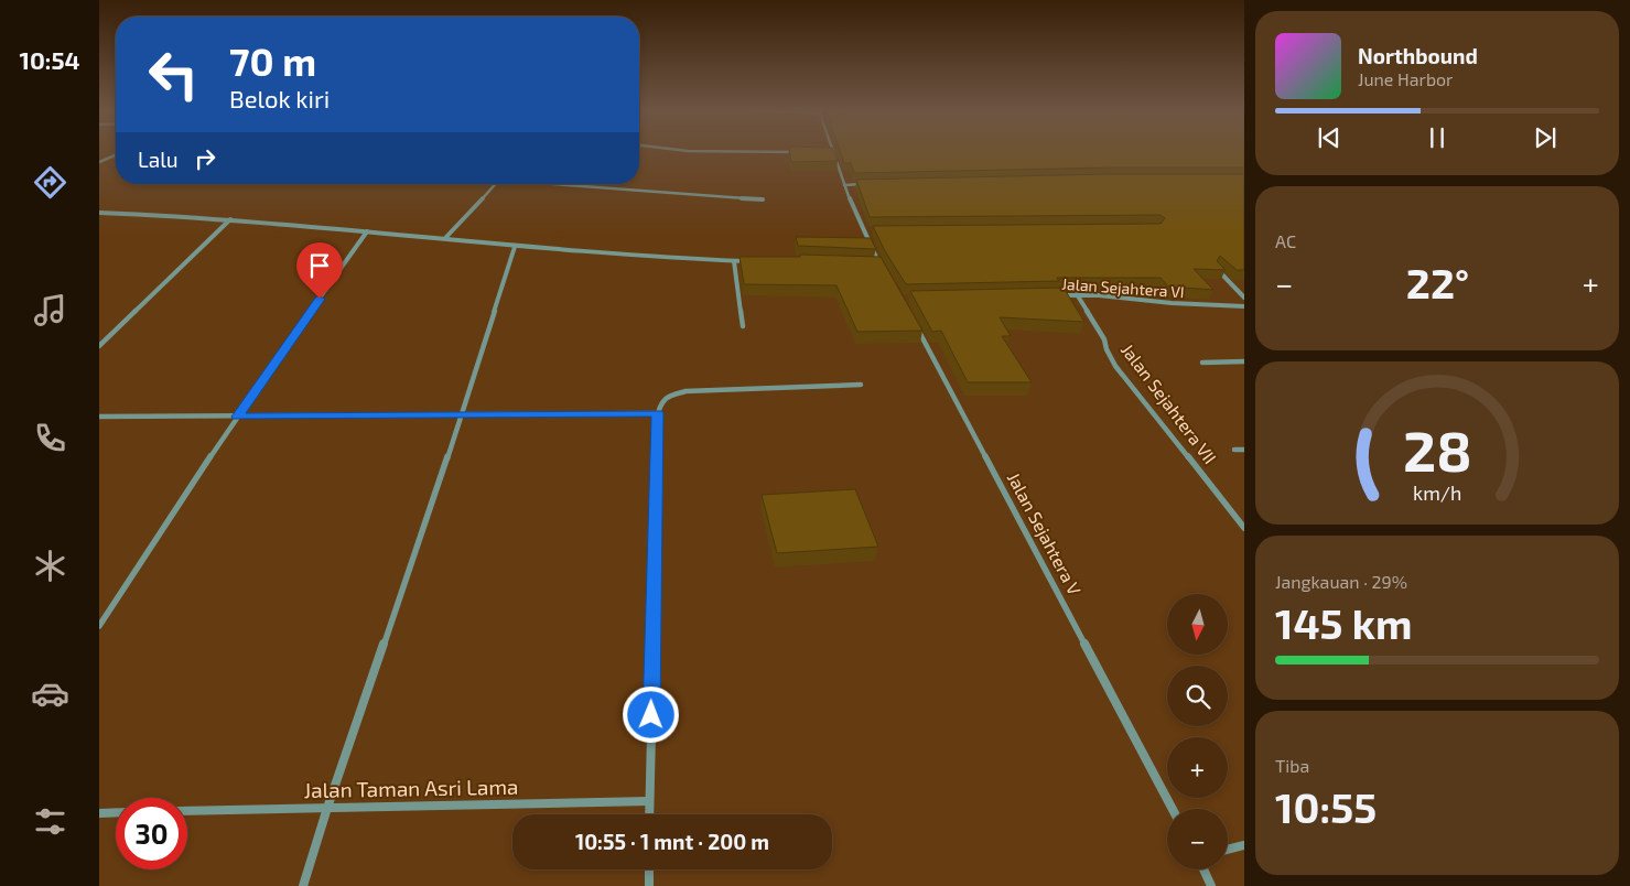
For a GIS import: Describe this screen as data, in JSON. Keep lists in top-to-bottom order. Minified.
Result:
{"streets":{"street":["Jalan Sejahtera VI","Jalan Sejahtera VII","Jalan Sejahtera V","Jalan Taman Asri Lama"]},"crossings":[["Jalan Sejahtera VI","Jalan Sejahtera VII"]],"north":"bottom","page":{"tabs":"10:54","turn":["70 m","Belok kiri"],"song":["Northbound","June Harbor"],"then":"Lalu","tile":["AC",["Jangkauan · 29%","145 km"],["Tiba","10:55"]],"heat":["−","22°","+"],"map_buttons":["+","−"],"limit":"30","trip":"10:55 · 1 mnt · 200 m","gauge":["28","km/h"]}}
